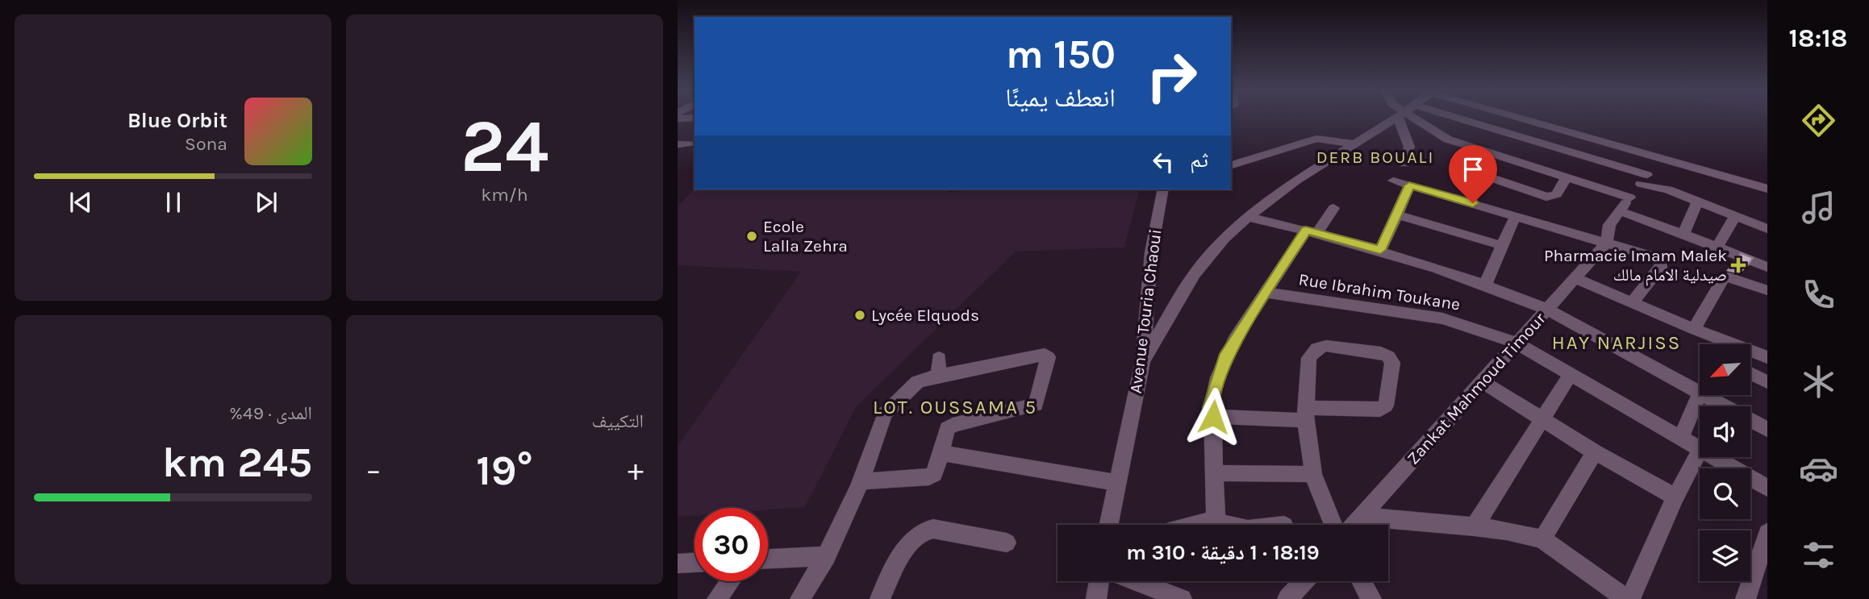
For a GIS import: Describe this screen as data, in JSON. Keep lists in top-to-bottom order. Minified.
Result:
{"streets":{"street":["Rue Ibrahim Toukane","Avenue Touria Chaoui","Zankat Mahmoud Timour"]},"crossings":[["Rue Ibrahim Toukane","Zankat Mahmoud Timour"]],"districts":["DERB BOUALI","HAY NARJISS","LOT. OUSSAMA 5"],"places":{"other":["Ecole Lalla Zehra","Lycée Elquods"],"health":["Pharmacie Imam Malek صيدلية الامام مالك"]},"north":"bottom left","page":{"tabs":"18:18","tile":[["24","km/h"],"التكييف",["المدى · 49%","245 km"]],"turn":["150 m","انعطف يمينًا"],"song":["Blue Orbit","Sona"],"then":"ثم","heat":["−","19°","+"],"limit":"30","trip":"18:19 · 1 دقيقة · 310 m"}}
